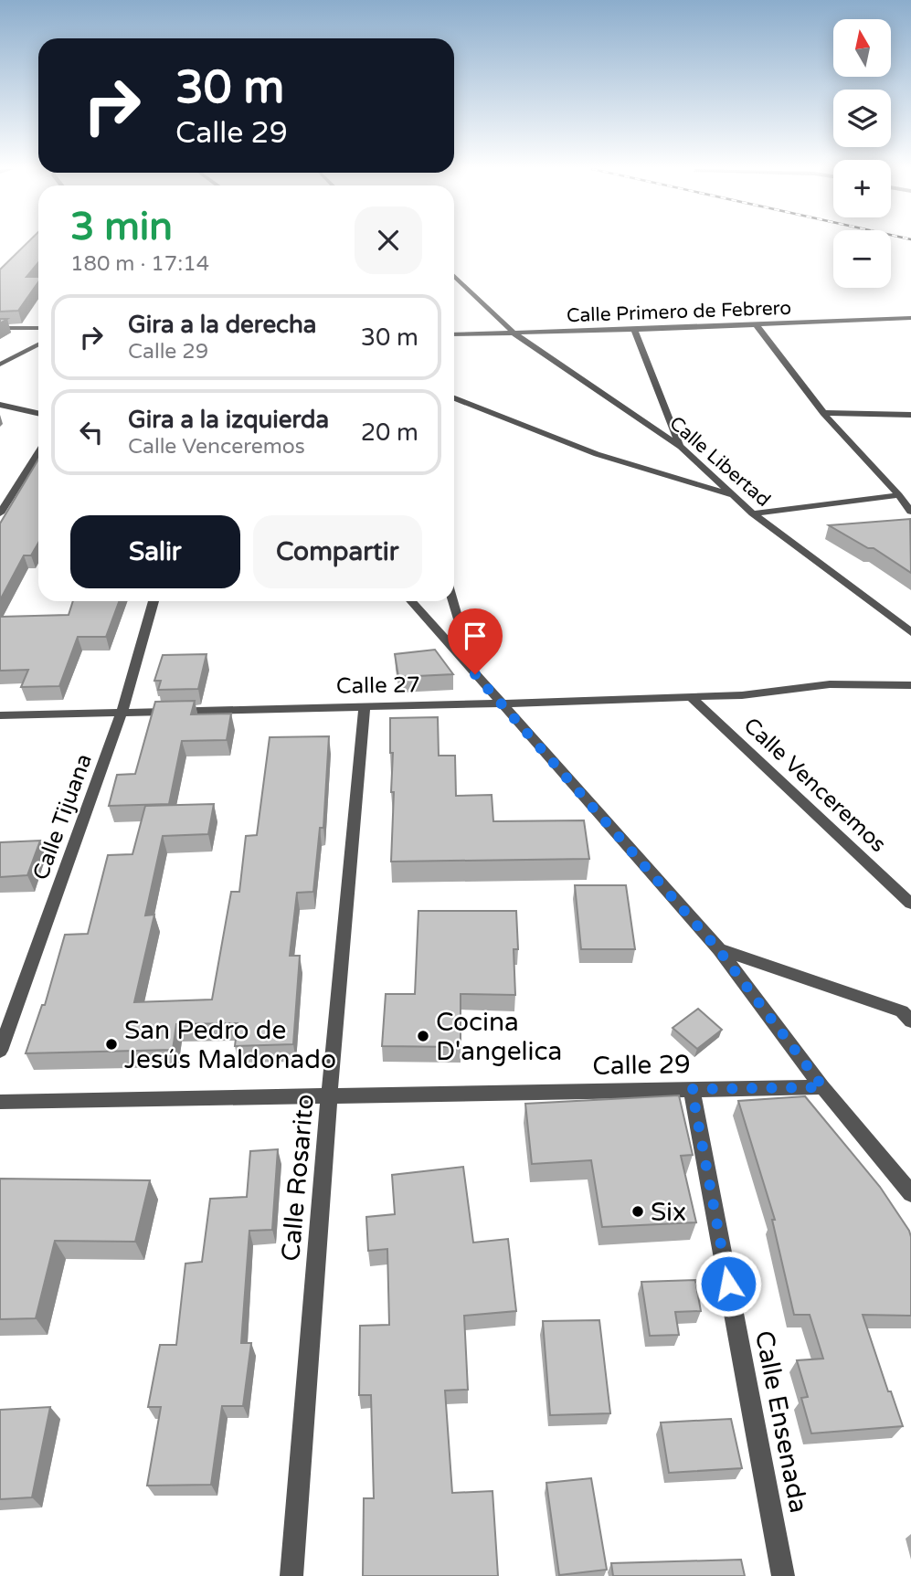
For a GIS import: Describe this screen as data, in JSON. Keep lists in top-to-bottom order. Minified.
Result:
{"streets":{"street":["Calle Primero de Febrero","Calle Libertad","Calle 27","Calle Venceremos","Calle Tijuana","Calle 29","Calle Rosarito","Calle Ensenada"]},"crossings":[["Calle Primero de Febrero","Calle Libertad"],["Calle 27","Calle Venceremos"],["Calle 27","Calle Tijuana"],["Calle 27","Calle Rosarito"],["Calle 29","Calle Rosarito"],["Calle 29","Calle Ensenada"]],"places":["Cocina D'angelica","San Pedro de Jesús Maldonado","Six"],"north":"top","page":{"map_buttons":["+","−"],"turn":["30 m","Calle 29"],"heading":["3 min","180 m · 17:14"],"list":[{"name":"Gira a la derecha","note":"Calle 29","value":"30 m"},{"name":"Gira a la izquierda","note":"Calle Venceremos","value":"20 m"}],"buttons":["Salir","Compartir"]}}
